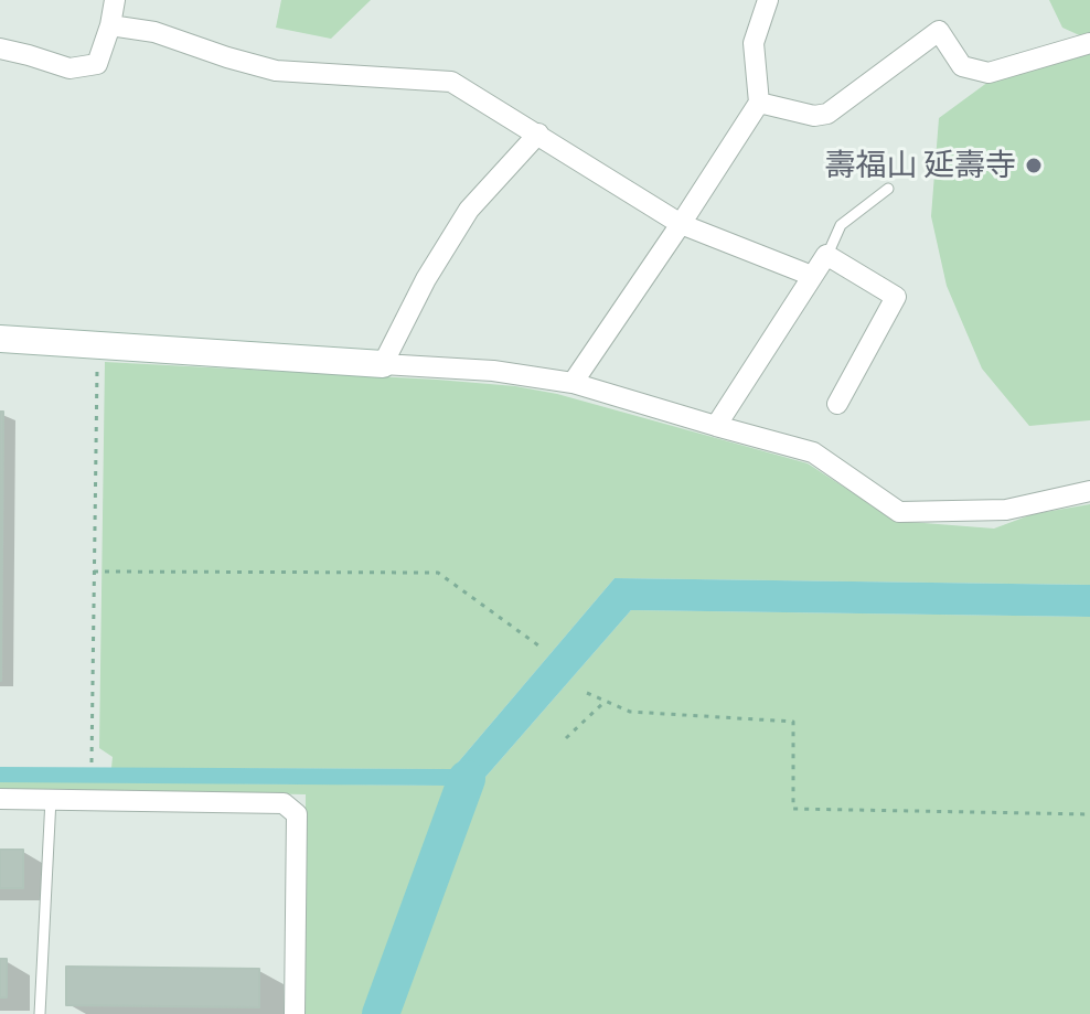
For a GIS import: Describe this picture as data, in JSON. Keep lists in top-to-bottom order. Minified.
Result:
{"places":["壽福山 延壽寺"]}
